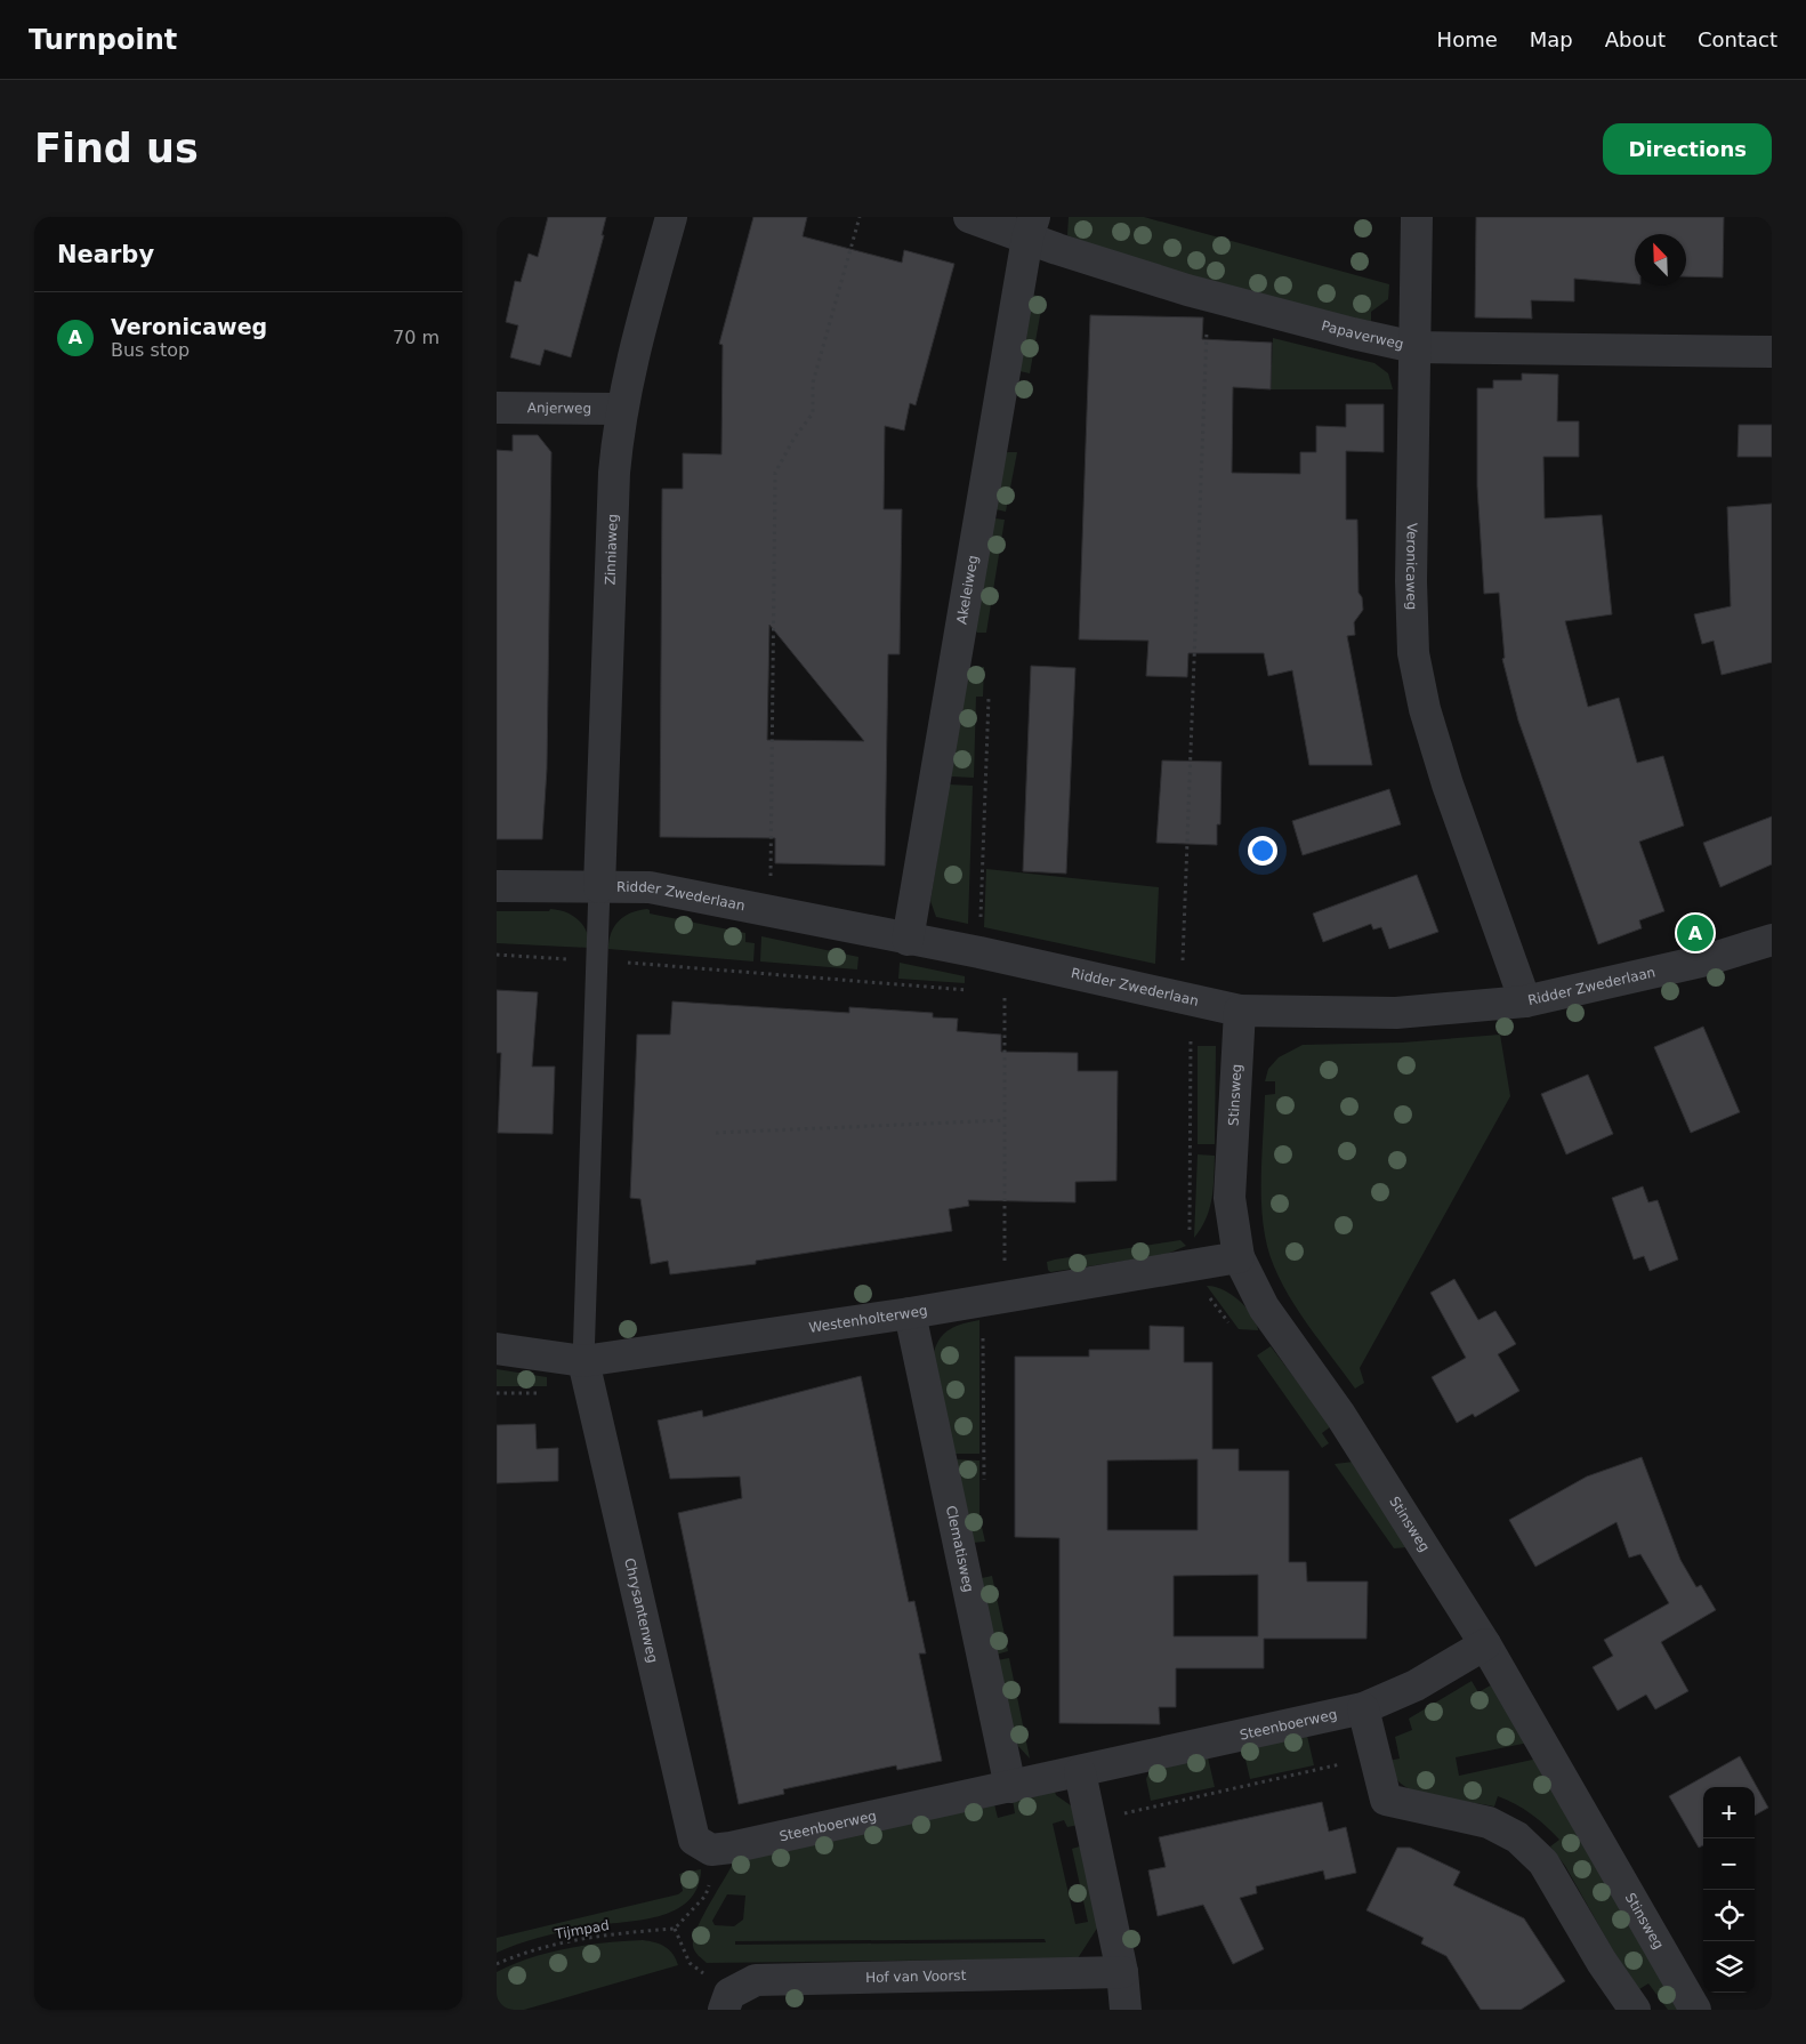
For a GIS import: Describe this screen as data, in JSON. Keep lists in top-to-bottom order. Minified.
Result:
{"streets":{"street":["Papaverweg","Anjerweg","Zinniaweg","Veronicaweg","Akeleiweg","Ridder Zwederlaan","Stinsweg","Westenholterweg","Clematisweg","Chrysantenweg","Steenboerweg","Hof van Voorst"],"path":["Tijmpad"]},"crossings":[["Papaverweg","Veronicaweg"],["Papaverweg","Akeleiweg"],["Anjerweg","Zinniaweg"],["Zinniaweg","Ridder Zwederlaan"],["Veronicaweg","Ridder Zwederlaan"],["Akeleiweg","Ridder Zwederlaan"],["Ridder Zwederlaan","Stinsweg"],["Stinsweg","Westenholterweg"],["Stinsweg","Steenboerweg"],["Westenholterweg","Clematisweg"],["Westenholterweg","Chrysantenweg"],["Clematisweg","Steenboerweg"],["Chrysantenweg","Steenboerweg"]],"north":"top left","page":{"header":"Turnpoint","nav":["Home","Map","About","Contact"],"buttons":"Directions","title":"Find us","heading":"Nearby","list":[{"mark":"A","name":"Veronicaweg","note":"Bus stop","value":"70 m"}],"pins":"A","map_buttons":["+","−"]}}
